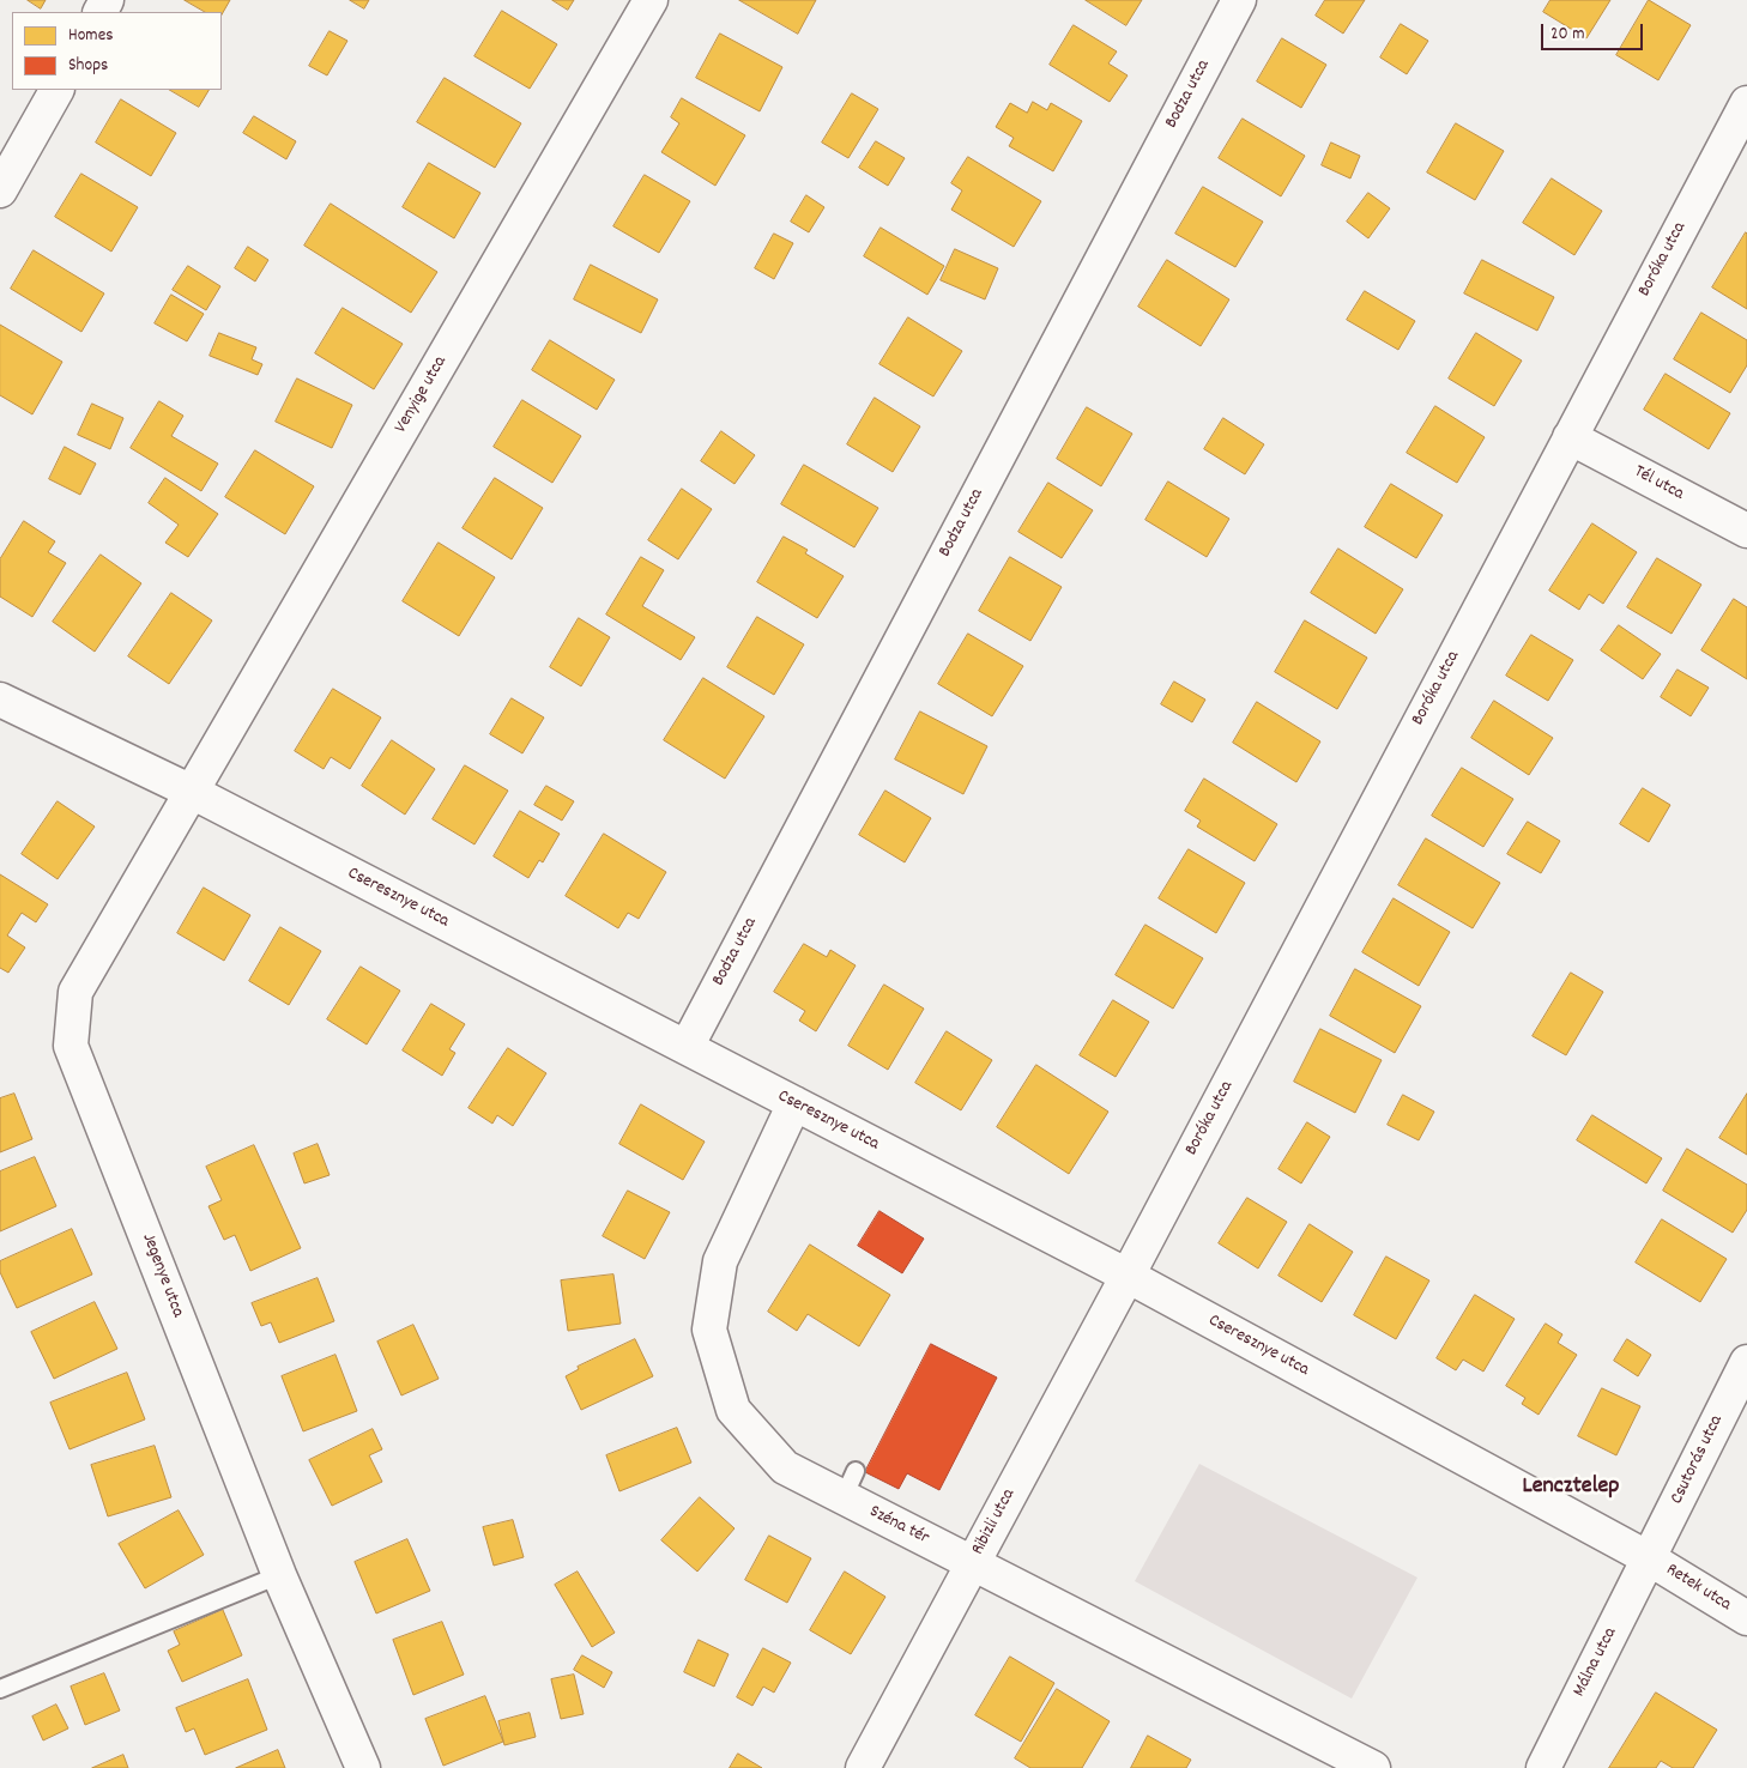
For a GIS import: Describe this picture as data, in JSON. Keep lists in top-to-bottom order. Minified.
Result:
{"streets":{"street":["Bodza utca","Boróka utca","Venyige utca","Tél utca","Cseresznye utca","Jegenye utca","Csutorás utca","Ribizli utca","Széna tér","Retek utca","Málna utca"]},"crossings":[["Bodza utca","Cseresznye utca"],["Boróka utca","Tél utca"],["Boróka utca","Cseresznye utca"],["Boróka utca","Ribizli utca"],["Venyige utca","Cseresznye utca"],["Venyige utca","Jegenye utca"],["Cseresznye utca","Jegenye utca"],["Cseresznye utca","Csutorás utca"],["Cseresznye utca","Ribizli utca"],["Cseresznye utca","Széna tér"],["Cseresznye utca","Retek utca"],["Cseresznye utca","Málna utca"],["Csutorás utca","Retek utca"],["Csutorás utca","Málna utca"],["Ribizli utca","Széna tér"],["Retek utca","Málna utca"]],"districts":["Lencztelep"],"legend":["Homes","Shops"],"scale_bar":"20 m"}
